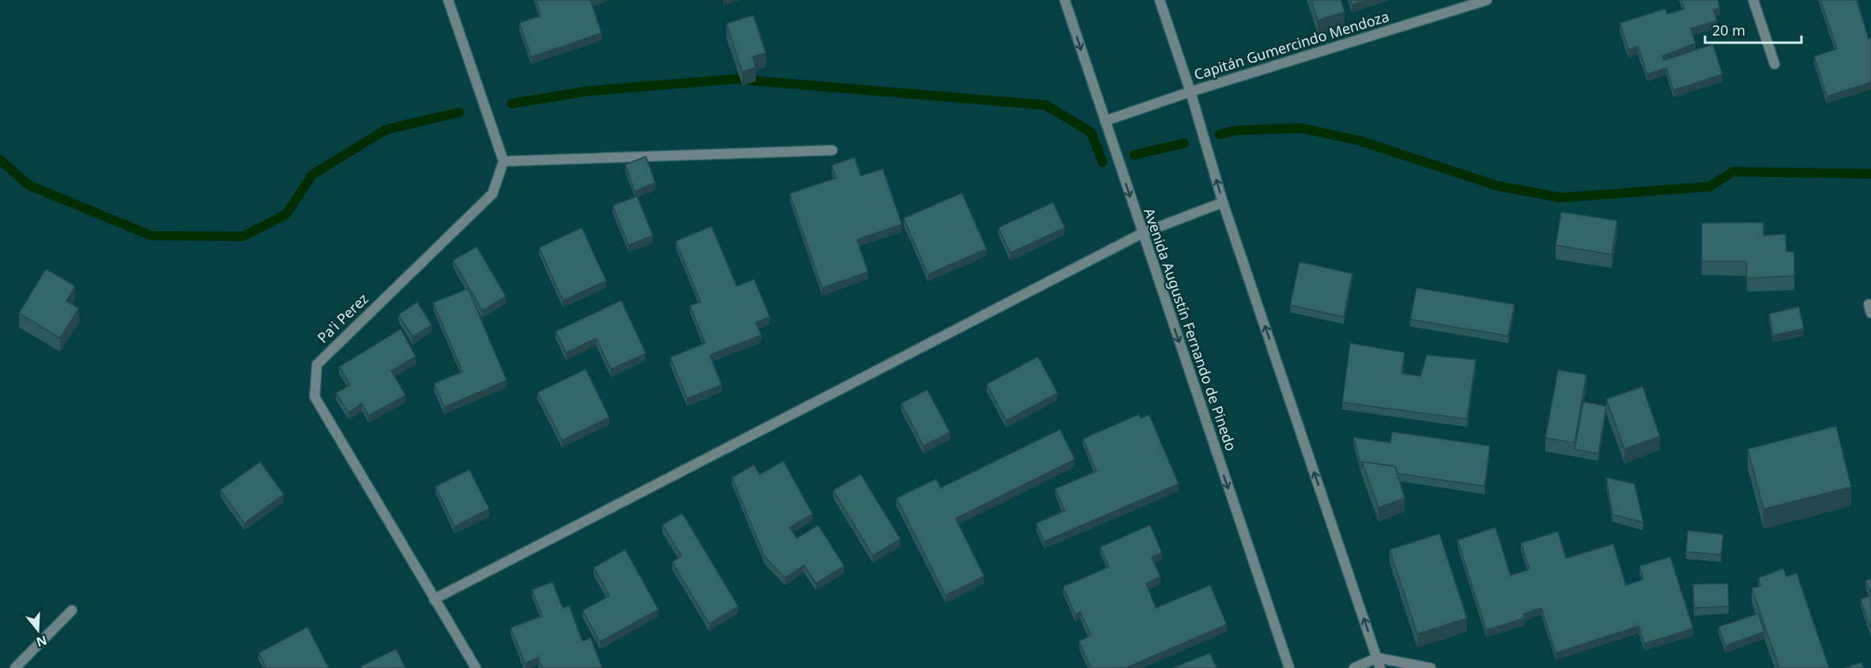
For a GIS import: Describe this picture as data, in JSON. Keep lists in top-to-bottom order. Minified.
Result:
{"streets":{"street":["Capitán Gumercindo Mendoza","Pa'i Perez","Avenida Augustín Fernando de Pinedo"]},"crossings":[["Capitán Gumercindo Mendoza","Avenida Augustín Fernando de Pinedo"]],"one_way":["Avenida Augustín Fernando de Pinedo"],"scale_bar":"20 m","north":"bottom"}
